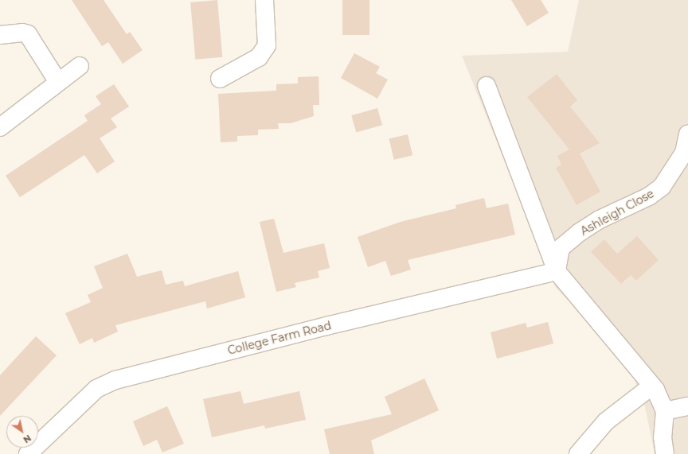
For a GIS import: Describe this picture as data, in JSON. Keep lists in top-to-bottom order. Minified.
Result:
{"streets":{"street":["Ashleigh Close","College Farm Road"]},"crossings":[["Ashleigh Close","College Farm Road"]],"north":"bottom right"}
